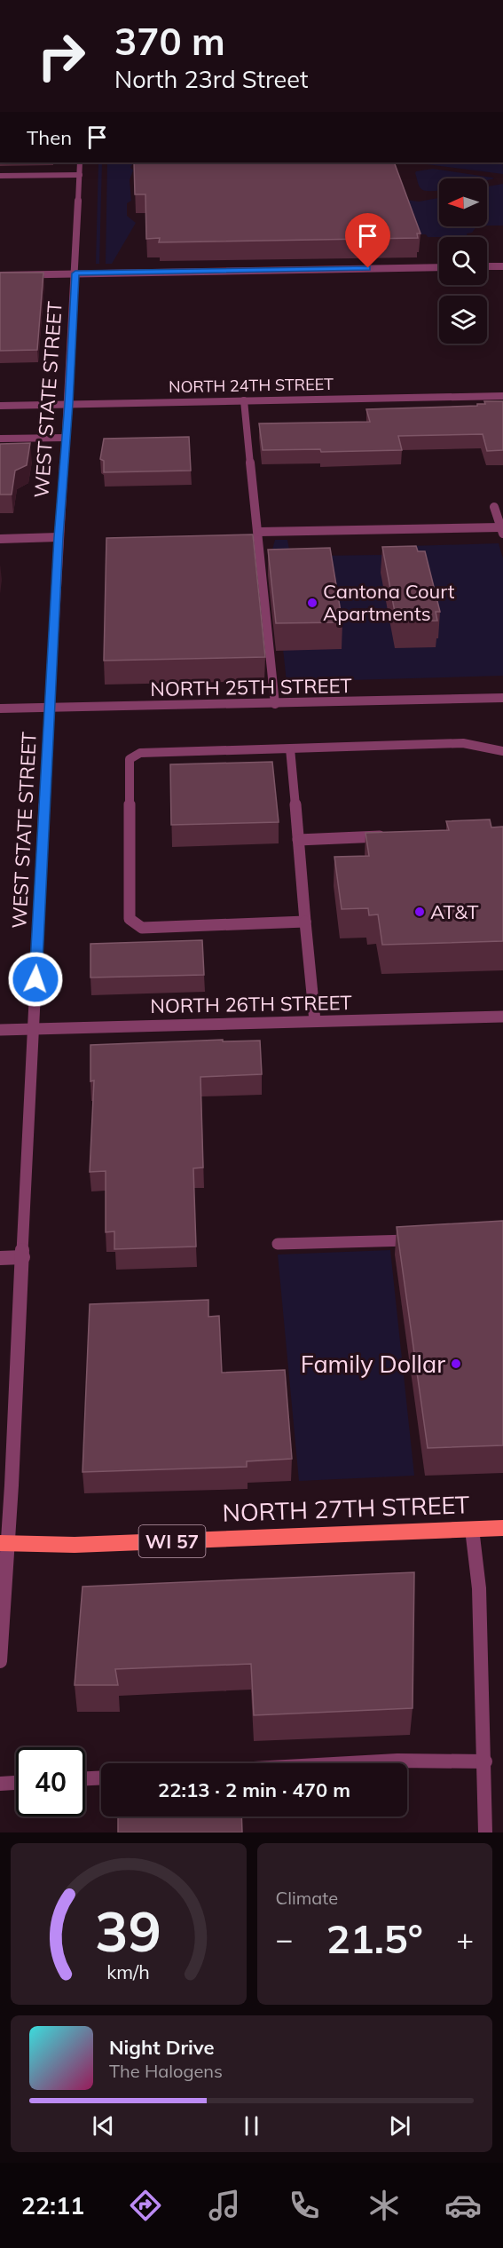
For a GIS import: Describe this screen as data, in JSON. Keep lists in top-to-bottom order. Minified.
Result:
{"streets":{"main road":["NORTH 27TH STREET","WI 57"],"street":["NORTH 24TH STREET","WEST STATE STREET","NORTH 25TH STREET","NORTH 26TH STREET"]},"crossings":[["NORTH 24TH STREET","WEST STATE STREET"],["WEST STATE STREET","NORTH 25TH STREET"],["WEST STATE STREET","NORTH 26TH STREET"],["WEST STATE STREET","NORTH 27TH STREET"]],"places":["Cantona Court Apartments","AT&T","Family Dollar"],"north":"left","page":{"turn":["370 m","North 23rd Street"],"then":"Then","limit":"40","trip":"22:13 · 2 min · 470 m","tile":"Climate","heat":["−","21.5°","+"],"song":["Night Drive","The Halogens"],"tabs":"22:11","gauge":["39","km/h"]}}
